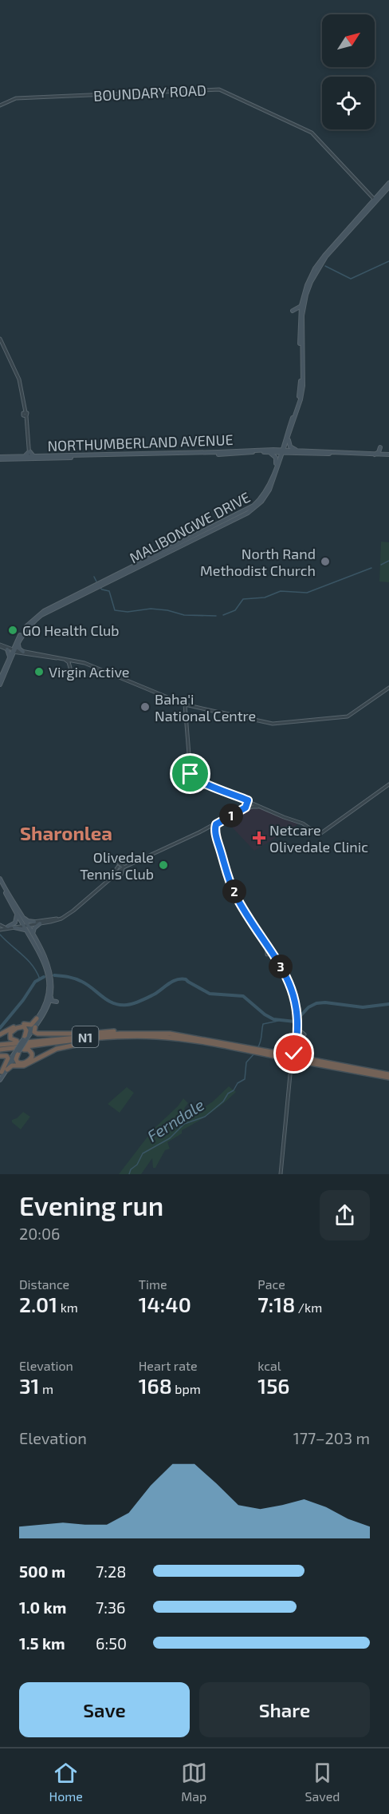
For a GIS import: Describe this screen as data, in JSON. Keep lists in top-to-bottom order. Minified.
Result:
{"streets":{"highway":["N1"],"main road":["NORTHUMBERLAND AVENUE","MALIBONGWE DRIVE"],"street":["BOUNDARY ROAD"]},"crossings":[["BOUNDARY ROAD","MALIBONGWE DRIVE"],["NORTHUMBERLAND AVENUE","MALIBONGWE DRIVE"]],"districts":["Sharonlea"],"water":["Ferndale"],"places":{"other":["North Rand Methodist Church","GO Health Club","Virgin Active","Baha'i National Centre","Olivedale Tennis Club"],"health":["Netcare Olivedale Clinic"]},"north":"top right","page":{"pins":["1","2","3"],"heading":["Evening run","20:06"],"stats":[["Distance","2.01 km"],["Time","14:40"],["Pace","7:18 /km"],["Elevation","31 m"],["Heart rate","168 bpm"],["kcal","156"]],"chart":["Elevation","177–203 m"],"list":[{"name":"500 m","note":"7:28"},{"name":"1.0 km","note":"7:36"},{"name":"1.5 km","note":"6:50"}],"buttons":["Save","Share"],"tabs":["Home","Map","Saved"]}}
